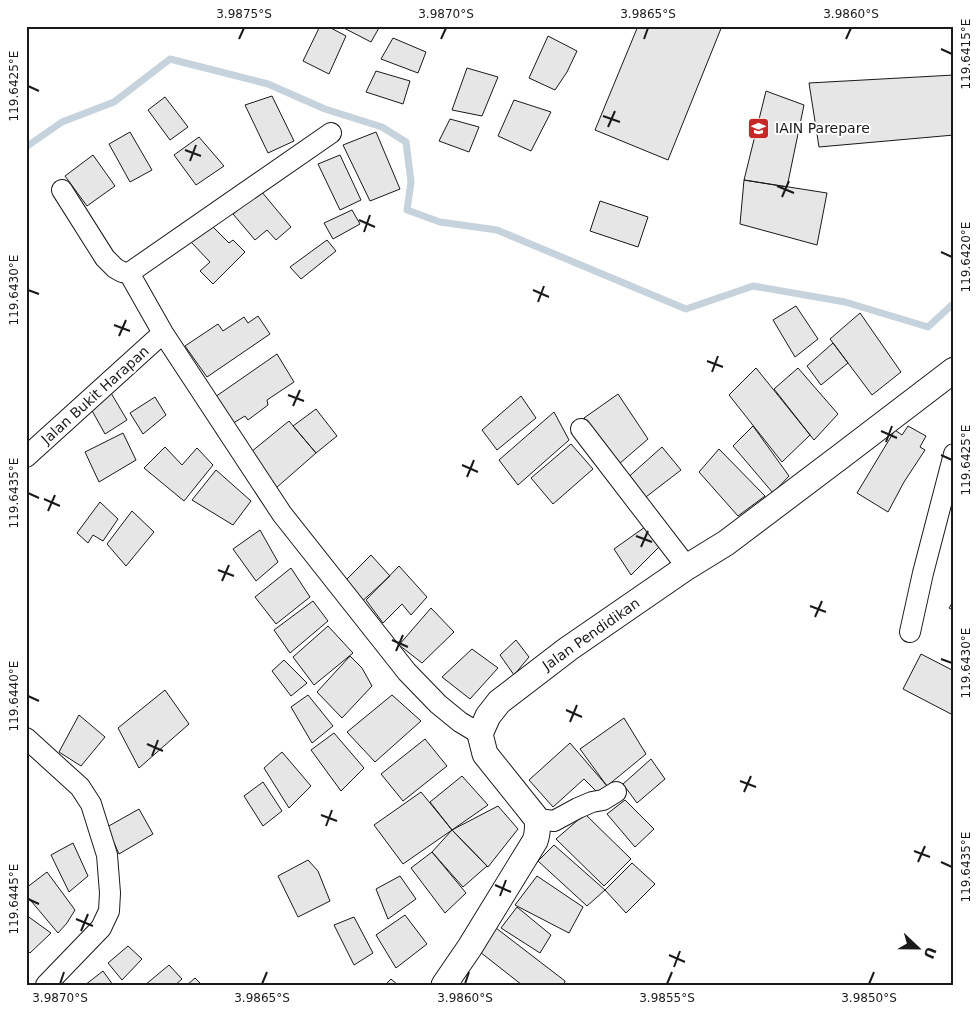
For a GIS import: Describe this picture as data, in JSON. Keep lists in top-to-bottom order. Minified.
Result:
{"streets":{"street":["Jalan Bukit Harapan","Jalan Pendidikan"]},"places":{"school or university":["IAIN Parepare"]},"north":"right","coordinates":["3.9875°S","3.9870°S","3.9865°S","3.9860°S","119.6415°E","119.6425°E","119.6420°E","119.6430°E","119.6435°E","119.6440°E","119.6445°E","3.9855°S","3.9850°S"]}
